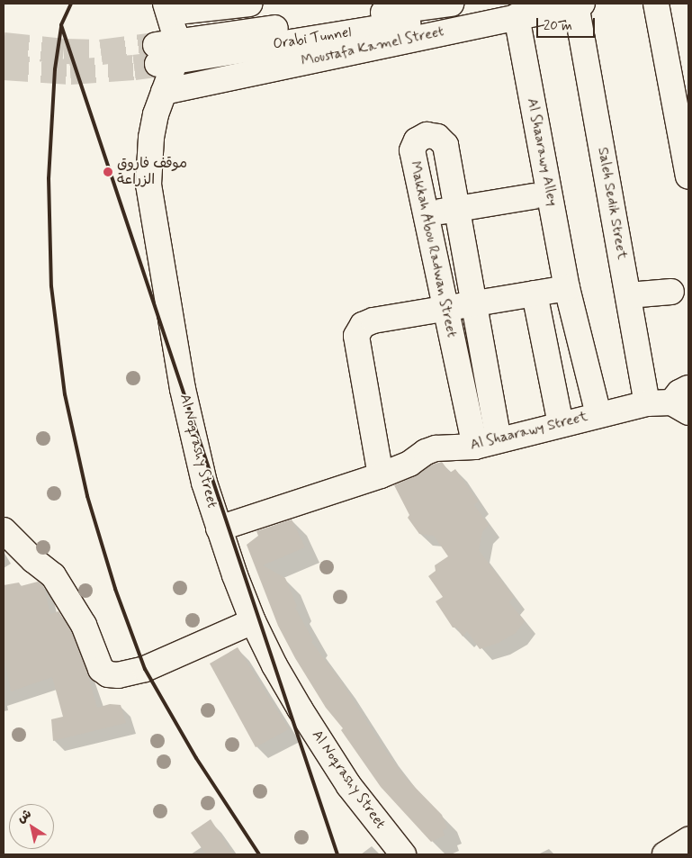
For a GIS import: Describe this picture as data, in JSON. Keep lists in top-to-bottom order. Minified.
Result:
{"streets":{"street":["Orabi Tunnel","Moustafa Kamel Street","Al Shaarawy Alley","Saleh Sedik Street","Makkah Abou Radwan Street","Al Shaarawy Street","Al Noqrashy Street"]},"crossings":[["Orabi Tunnel","Moustafa Kamel Street"],["Orabi Tunnel","Saleh Sedik Street"],["Orabi Tunnel","Al Noqrashy Street"],["Moustafa Kamel Street","Al Shaarawy Alley"],["Moustafa Kamel Street","Saleh Sedik Street"],["Moustafa Kamel Street","Al Noqrashy Street"],["Al Shaarawy Alley","Al Shaarawy Street"],["Saleh Sedik Street","Al Shaarawy Street"],["Makkah Abou Radwan Street","Al Shaarawy Street"],["Al Shaarawy Street","Al Noqrashy Street"]],"places":["موقف فاروق الزراعة"],"scale_bar":"20 m","north":"top left"}
